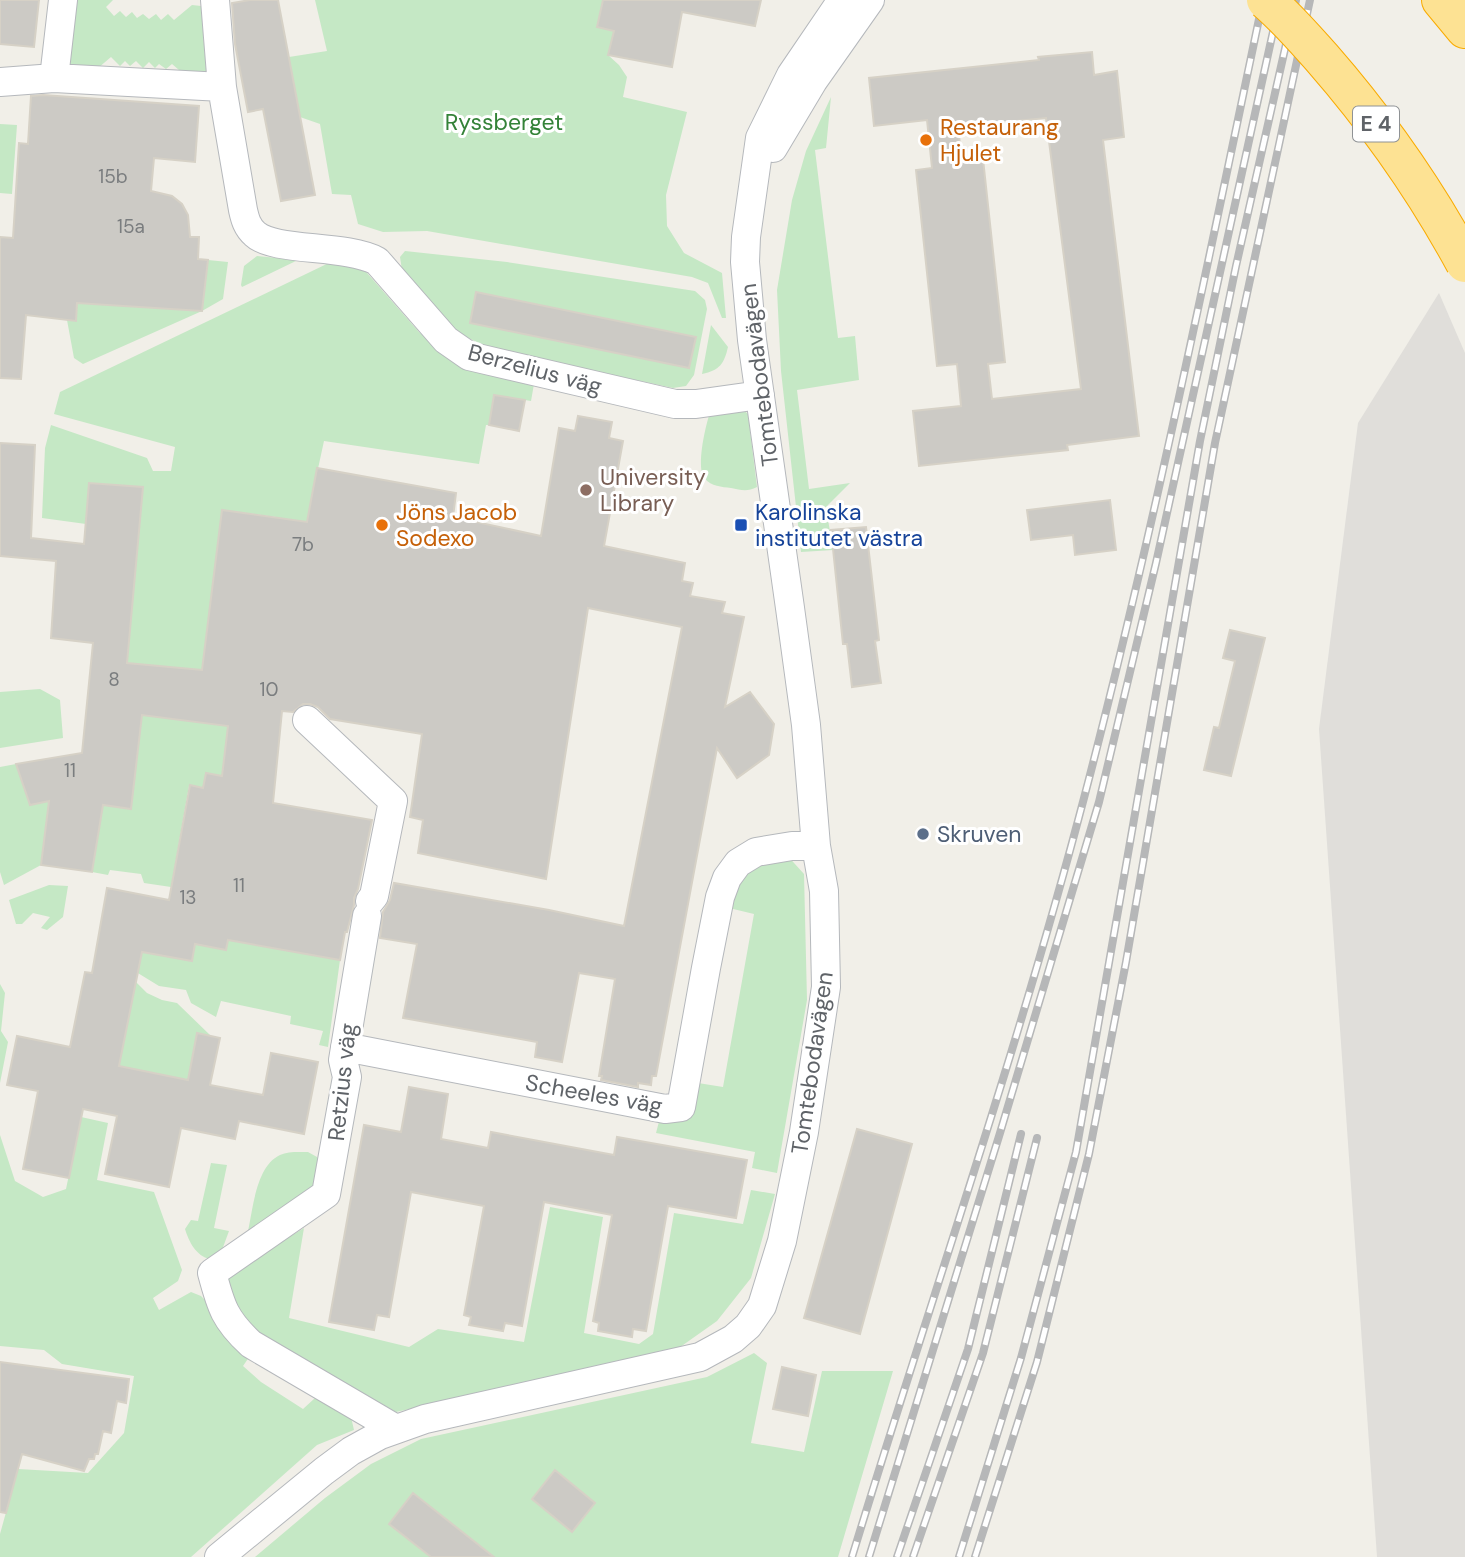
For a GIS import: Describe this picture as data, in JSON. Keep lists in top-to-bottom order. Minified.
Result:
{"streets":{"highway":["E 4"],"street":["Berzelius väg","Tomtebodavägen","Retzius väg","Scheeles väg"]},"crossings":[["Berzelius väg","Tomtebodavägen"],["Tomtebodavägen","Retzius väg"],["Tomtebodavägen","Scheeles väg"],["Retzius väg","Scheeles väg"]],"parks":["Ryssberget"],"places":{"other":["Restaurang Hjulet","University Library","Jöns Jacob Sodexo","Skruven"],"transit":["Karolinska institutet västra"]},"house_numbers":["15b","15a","7b","8","10","11","11","13"]}
